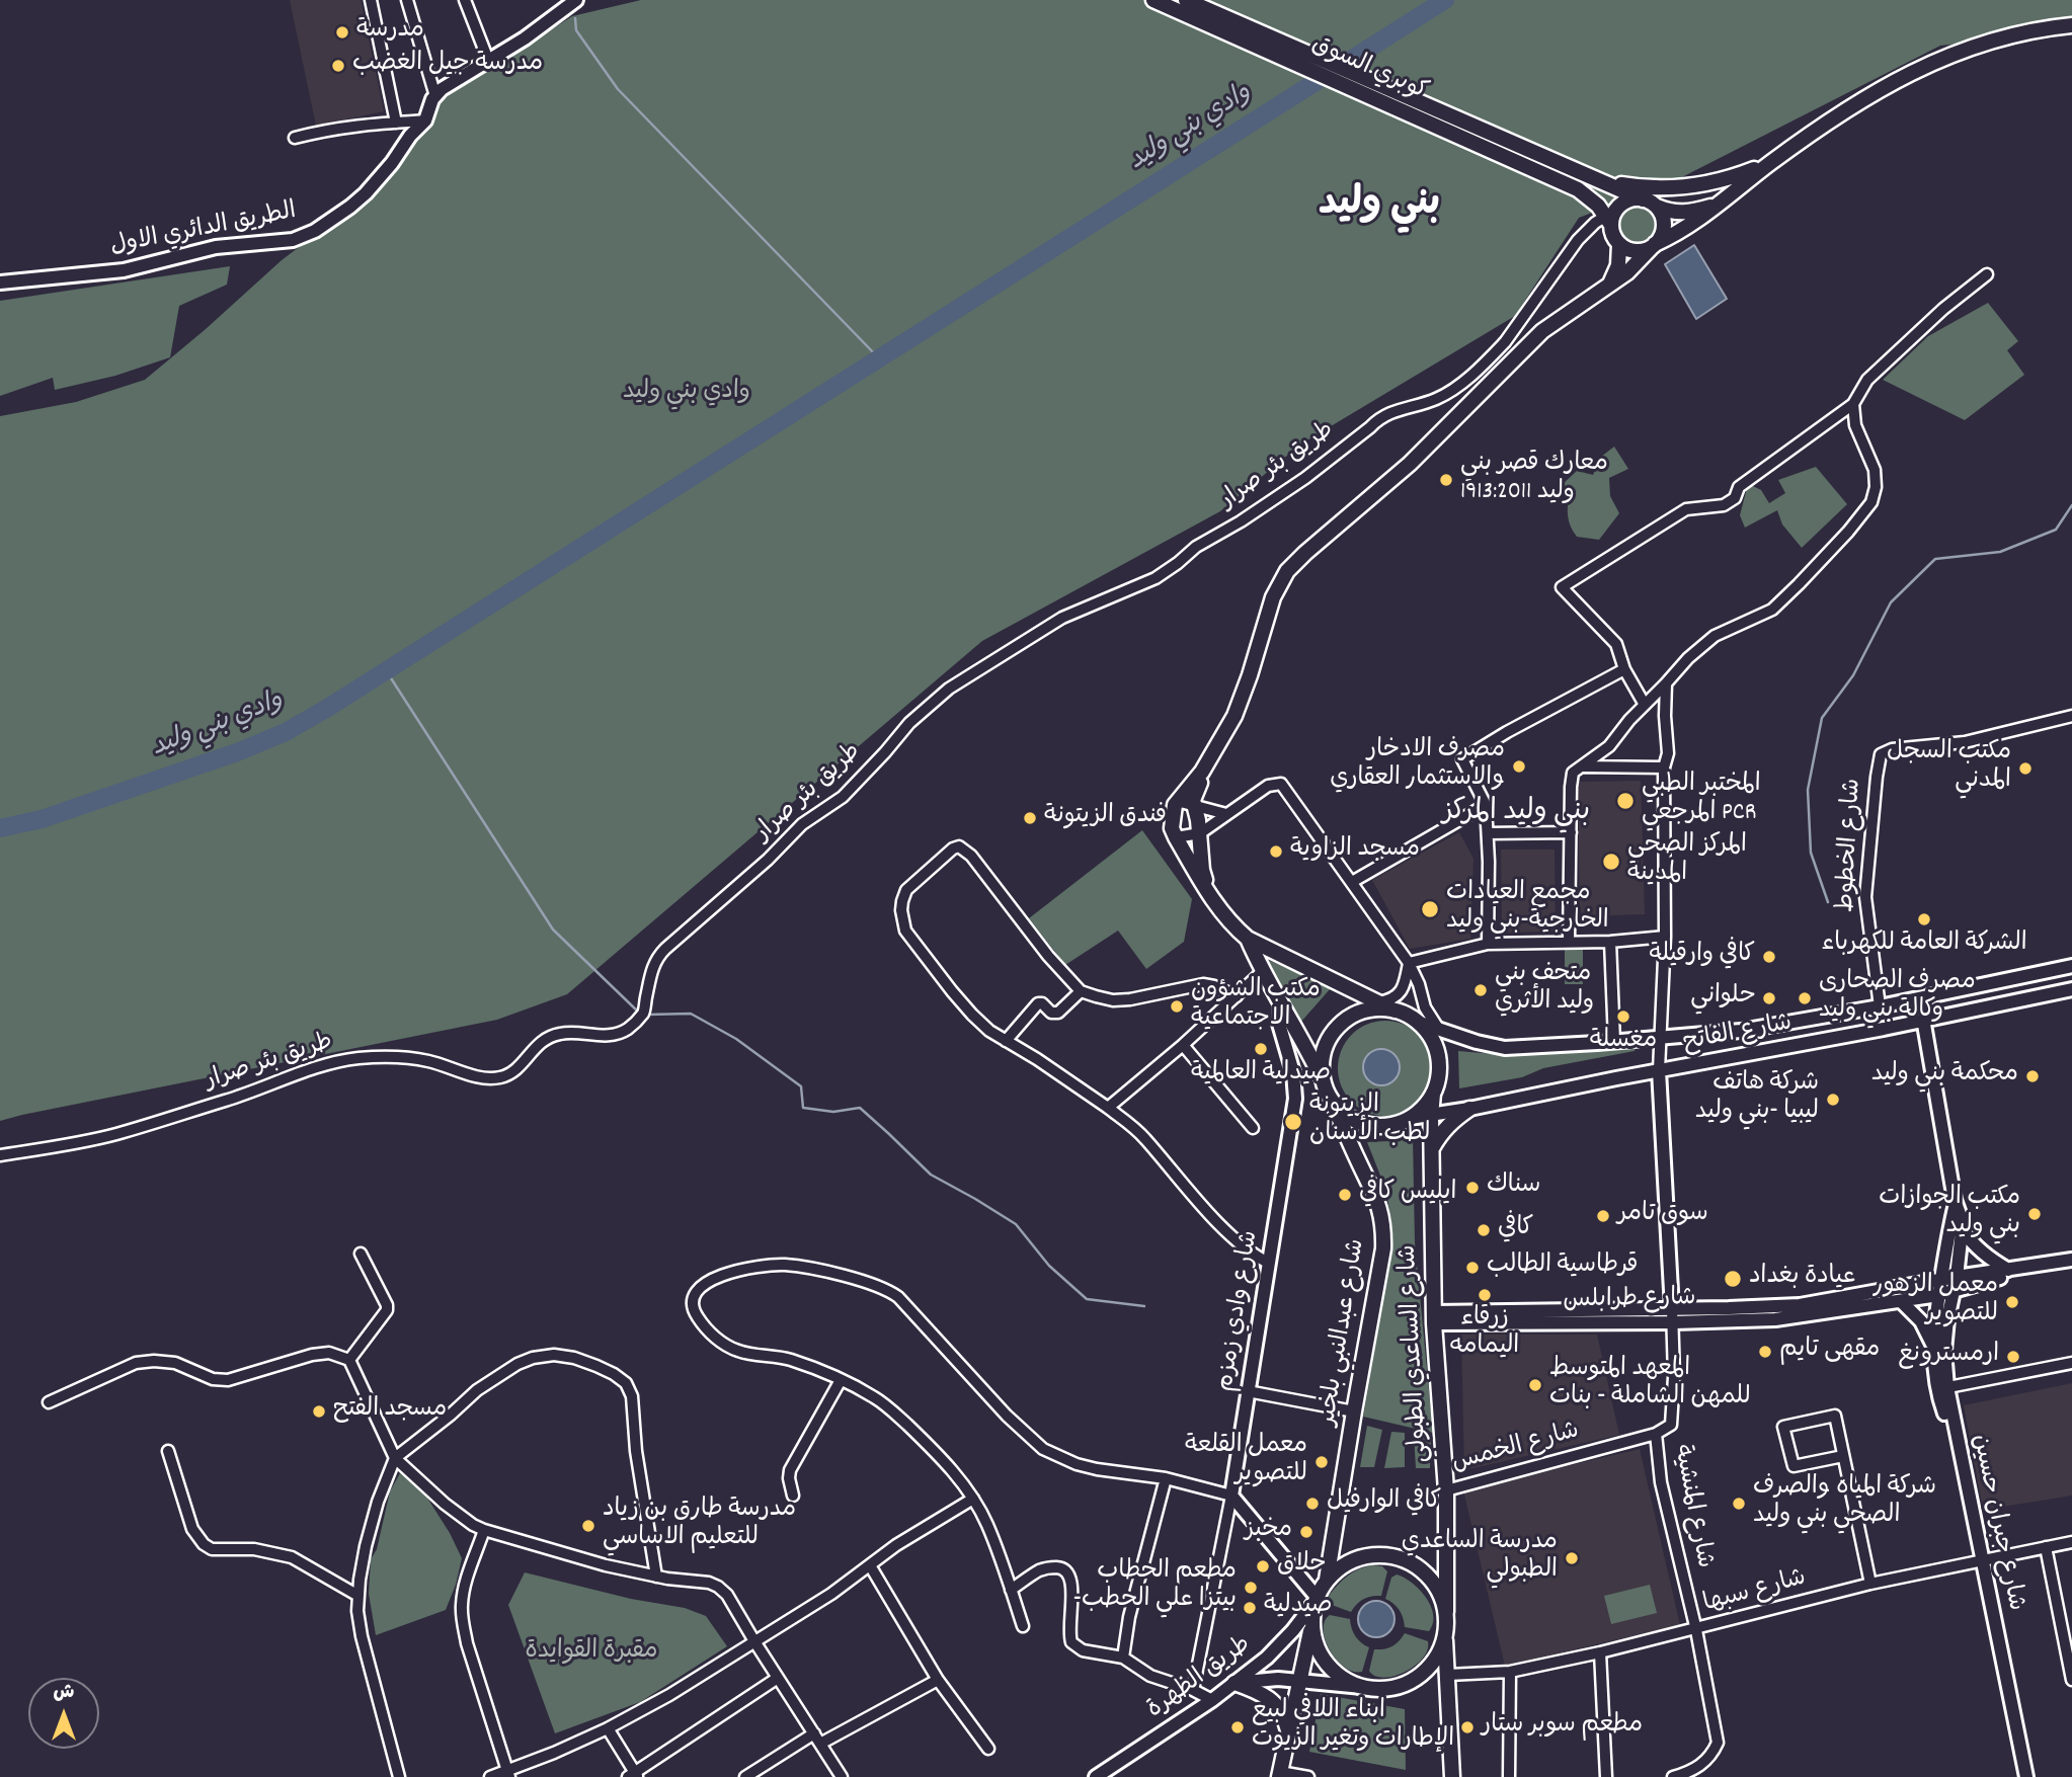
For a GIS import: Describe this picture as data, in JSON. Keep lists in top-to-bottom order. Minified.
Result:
{"streets":{"highway":["كوبري السوق","شارع عبدالنبي بلخير","شارع الساعدي الطبولي"],"main road":["الطريق الدائري الاول","شارع الفاتح","شارع طرابلس","شارع وادي زمزم","شارع جبران حسين","طريق الظهرة"],"street":["طريق بئر صرار","شارع الخطوط","شارع الخمس","شارع المنشية","شارع سبها"]},"crossings":[["كوبري السوق","طريق بئر صرار"],["شارع الخطوط","شارع الفاتح"],["شارع الفاتح","شارع عبدالنبي بلخير"],["شارع الفاتح","شارع الساعدي الطبولي"],["شارع طرابلس","شارع الساعدي الطبولي"],["شارع طرابلس","شارع الخمس"],["شارع عبدالنبي بلخير","شارع الساعدي الطبولي"],["شارع عبدالنبي بلخير","طريق الظهرة"],["شارع الساعدي الطبولي","شارع الخمس"],["شارع الساعدي الطبولي","طريق الظهرة"],["شارع الخمس","شارع المنشية"],["شارع المنشية","شارع سبها"],["شارع جبران حسين","شارع سبها"]],"districts":["بني وليد","بني وليد المركز"],"water":["وادي بني وليد"],"parks":["وادي بني وليد","مقبرة القوايدة"],"places":["مدرسة","مدرسة جيل الغضب","معارك قصر بني وليد 1913:2011","مصرف الادخار والاستثمار العقاري","مكتب السجل المدني","المختبر الطبي المرجعي PCR","فندق الزيتونة","مسجد الزاوية","المركز الصحي المدينة","مجمع العيادات الخارجية-بني وليد","الشركة العامة للكهرباء","كافي وارقيلة","متحف بني وليد الأثري","حلواني","مصرف الصحارى وكالة بني وليد","مكتب الشؤون الاجتماعية","مغسلة","صيدلية العالمية","محكمة بني وليد","شركة هاتف ليبيا -بني وليد","الزيتونة لطب الأسنان","سناك","ايليس كافي","مكتب الجوازات بني وليد","سوق تامر","كافي","قرطاسية الطالب","عيادة بغداد","زرقاء اليمامه","معمل الزهور للتصوير","مقهى تايم","ارمسترونغ","المعهد المتوسط للمهن الشاملة - بنات","مسجد الفتح","معمل القلعة للتصوير","كافي الوارفيل","شركة المياه والصرف الصحي بني وليد","مدرسة طارق بن زياد للتعليم الاساسي","مخبز","مدرسة الساعدي الطبولي","حلاق","مطعم الحطاب -بيتزا علي الحطب","صيدلية","ابناء اللافي لبيع الإطارات وتغير الزيوت","مطعم سوبر ستار"],"north":"top"}
